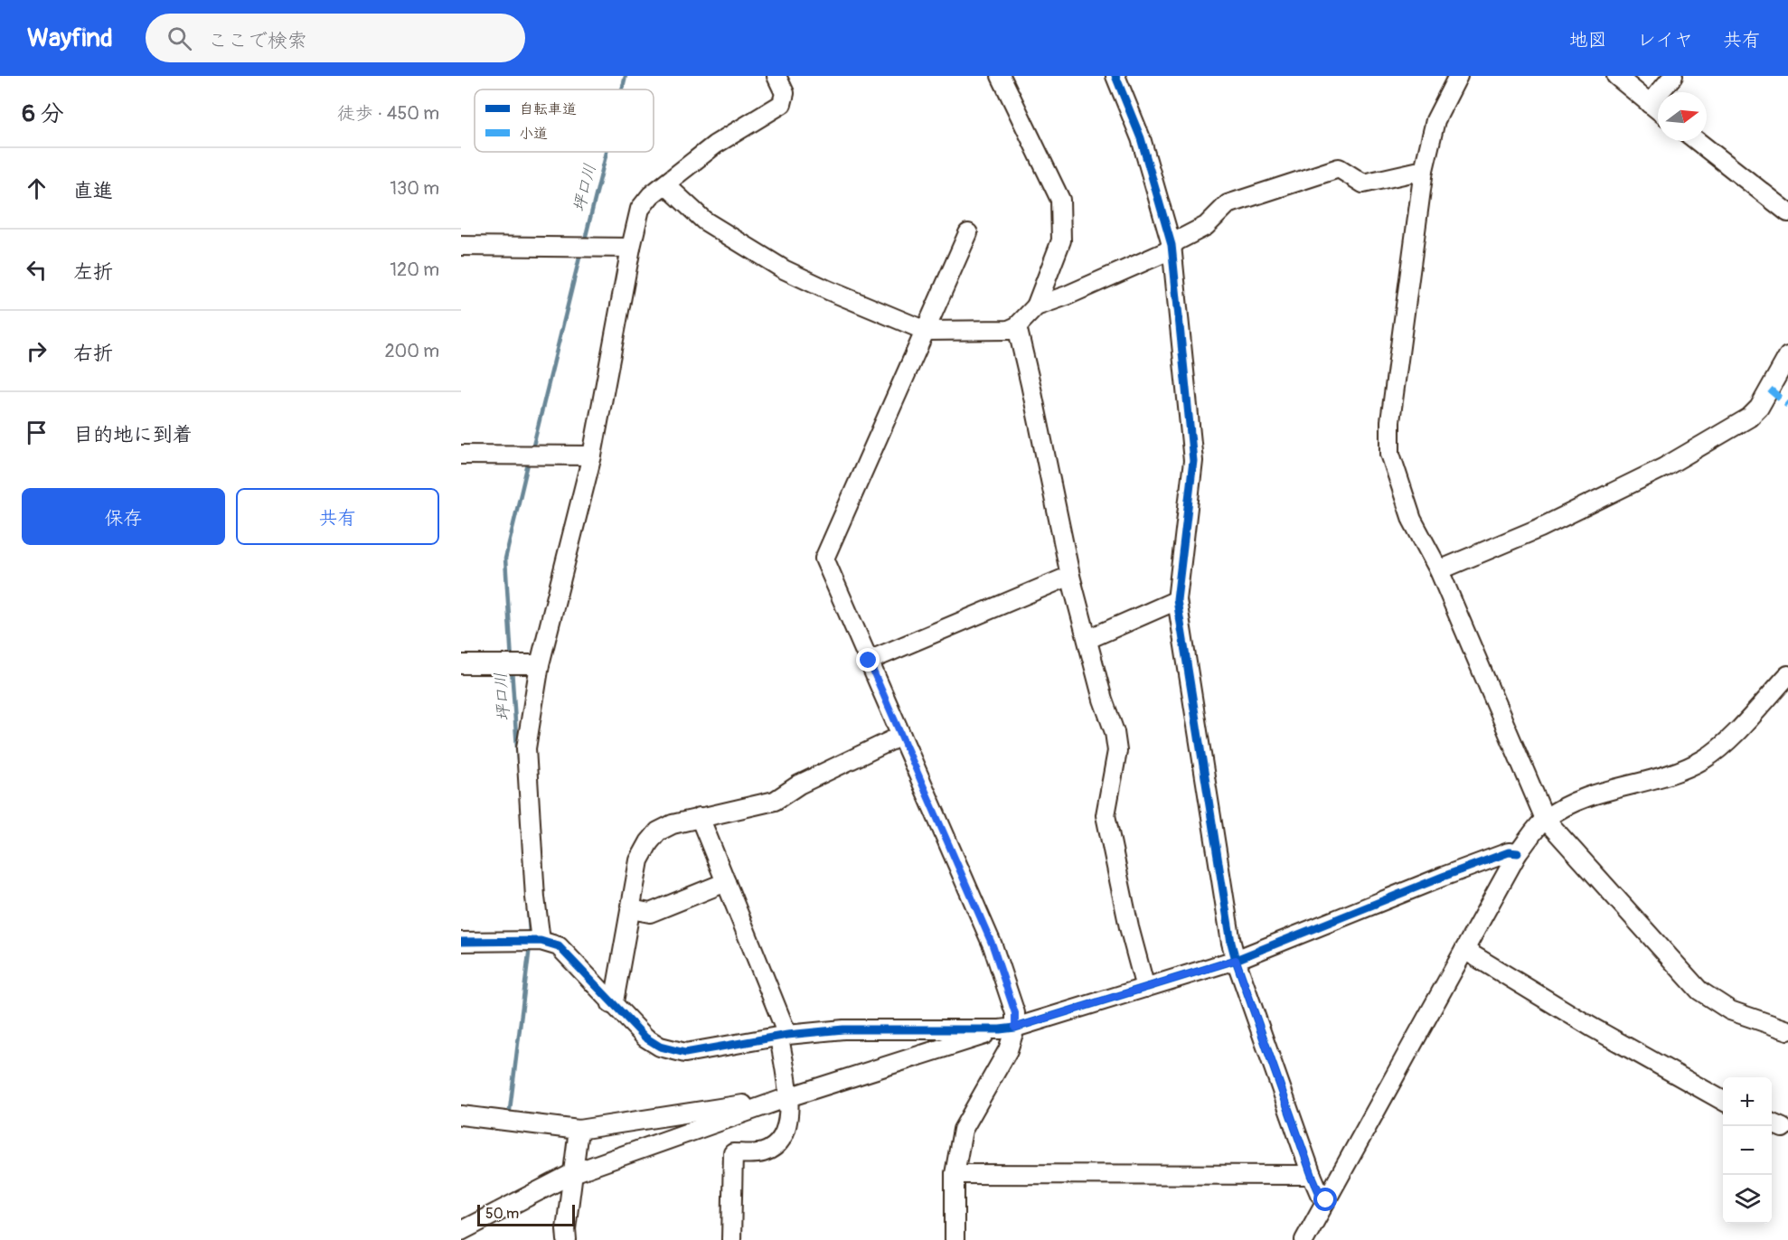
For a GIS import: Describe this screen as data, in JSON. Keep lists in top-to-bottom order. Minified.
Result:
{"water":["坪口川"],"legend":["自転車道","小道"],"scale_bar":"50 m","north":"right","page":{"header":"Wayfind","search":"ここで検索","nav":["地図","レイヤ","共有"],"heading":["6 分","徒歩 · 450 m"],"list":[["直進","130 m"],["左折","120 m"],["右折","200 m"],"目的地に到着"],"buttons":["保存","共有"],"map_buttons":["+","−"],"scale":"50 m"}}
